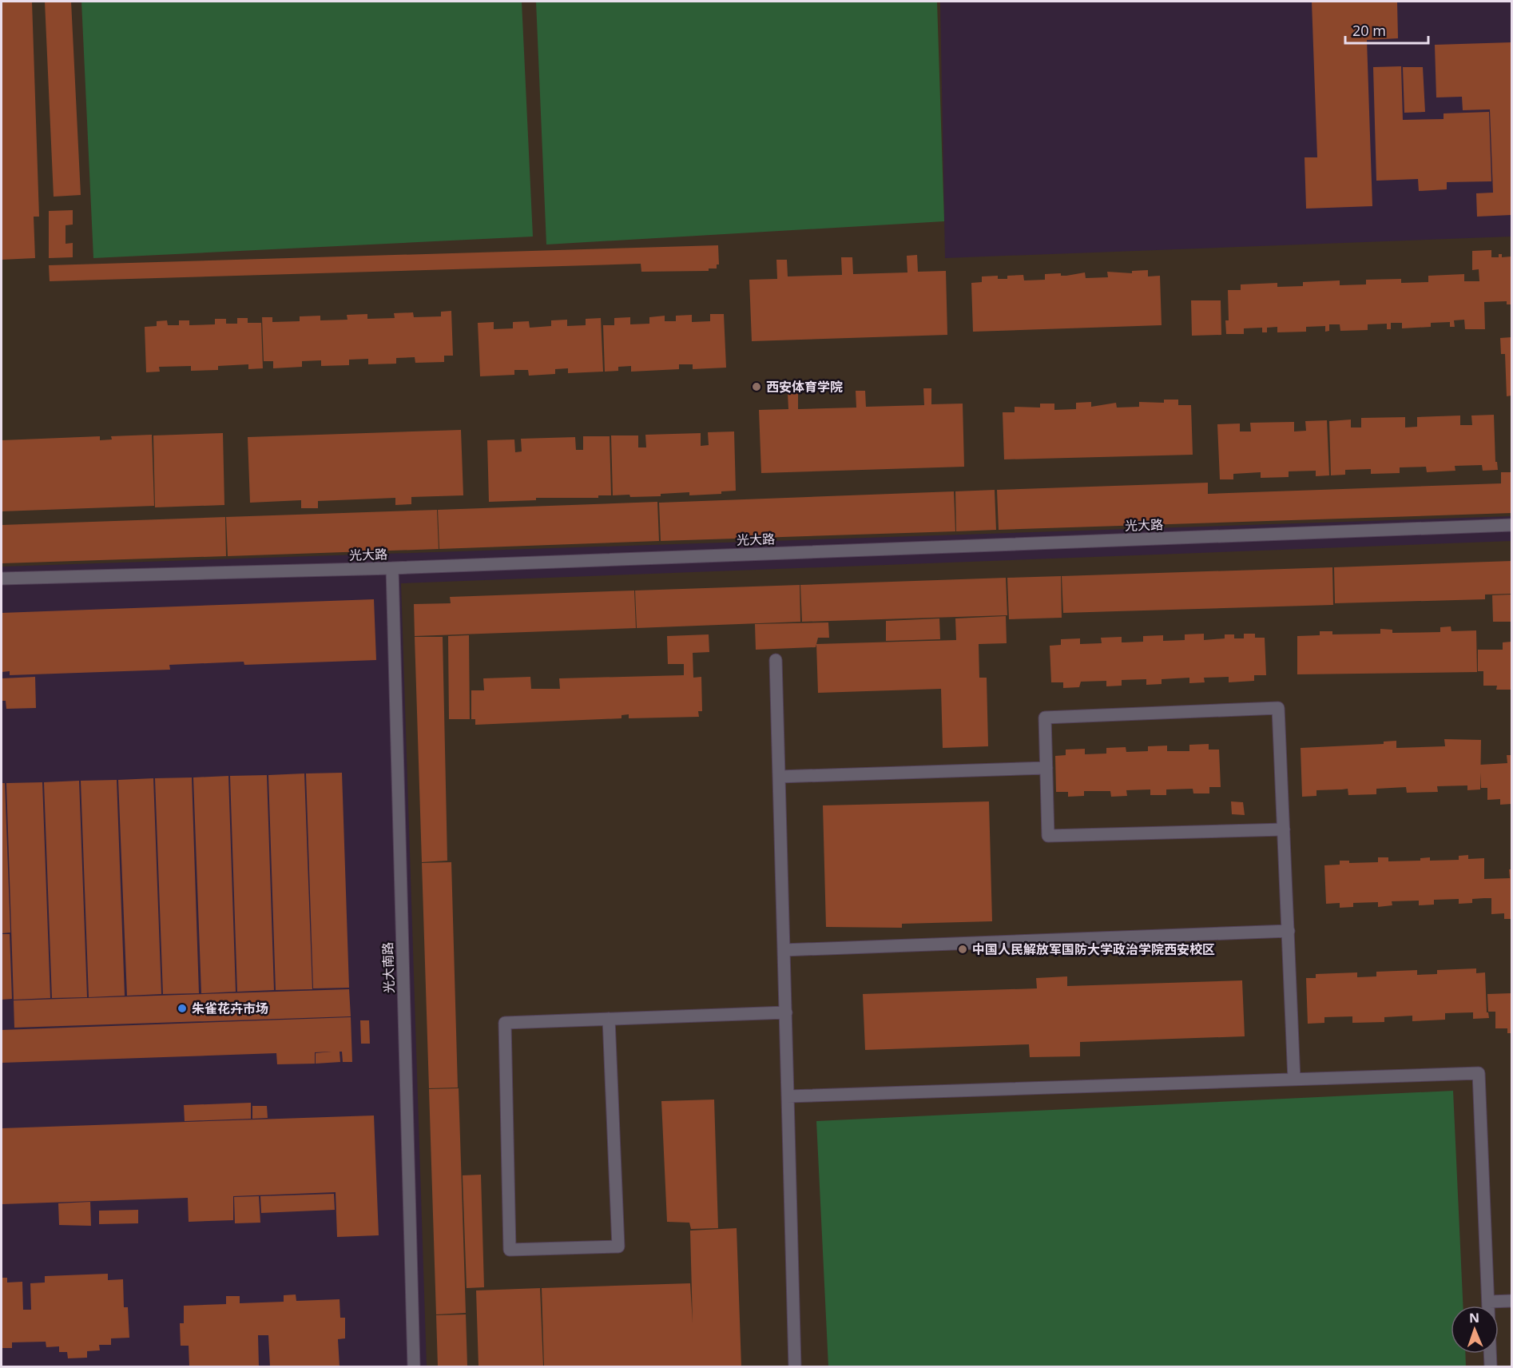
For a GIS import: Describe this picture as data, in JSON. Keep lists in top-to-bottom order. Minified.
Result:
{"streets":{"street":["光大路","光大南路"]},"crossings":[["光大路","光大南路"]],"places":["西安体育学院","中国人民解放军国防大学政治学院西安校区","朱雀花卉市场"],"scale_bar":"20 m","north":"top"}
